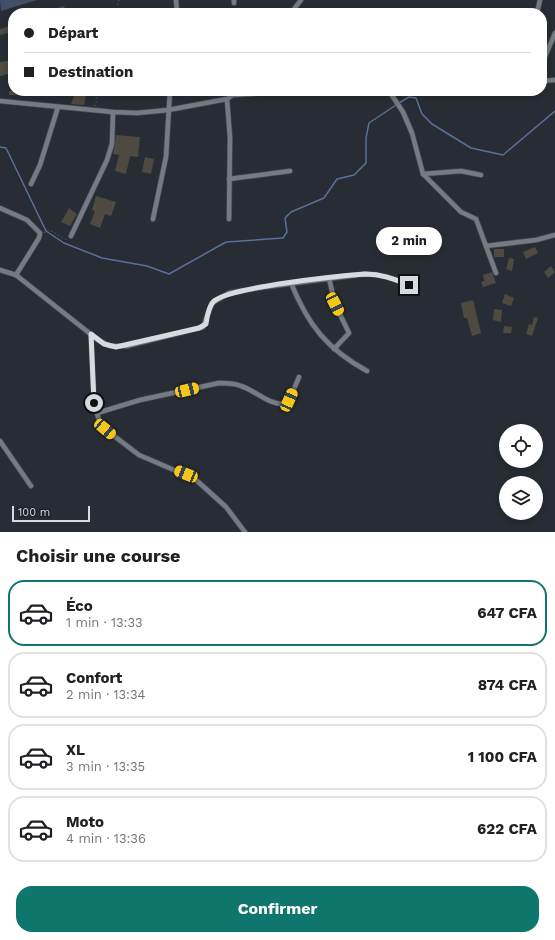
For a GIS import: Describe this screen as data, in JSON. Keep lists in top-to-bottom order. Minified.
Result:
{"scale_bar":"100 m","page":{"banner":["Départ","Destination"],"bubble":"2 min","scale":"100 m","heading":"Choisir une course","list":[{"name":"Éco","note":"1 min · 13:33","value":"647 CFA"},{"name":"Confort","note":"2 min · 13:34","value":"874 CFA"},{"name":"XL","note":"3 min · 13:35","value":"1 100 CFA"},{"name":"Moto","note":"4 min · 13:36","value":"622 CFA"}],"buttons":"Confirmer"}}
